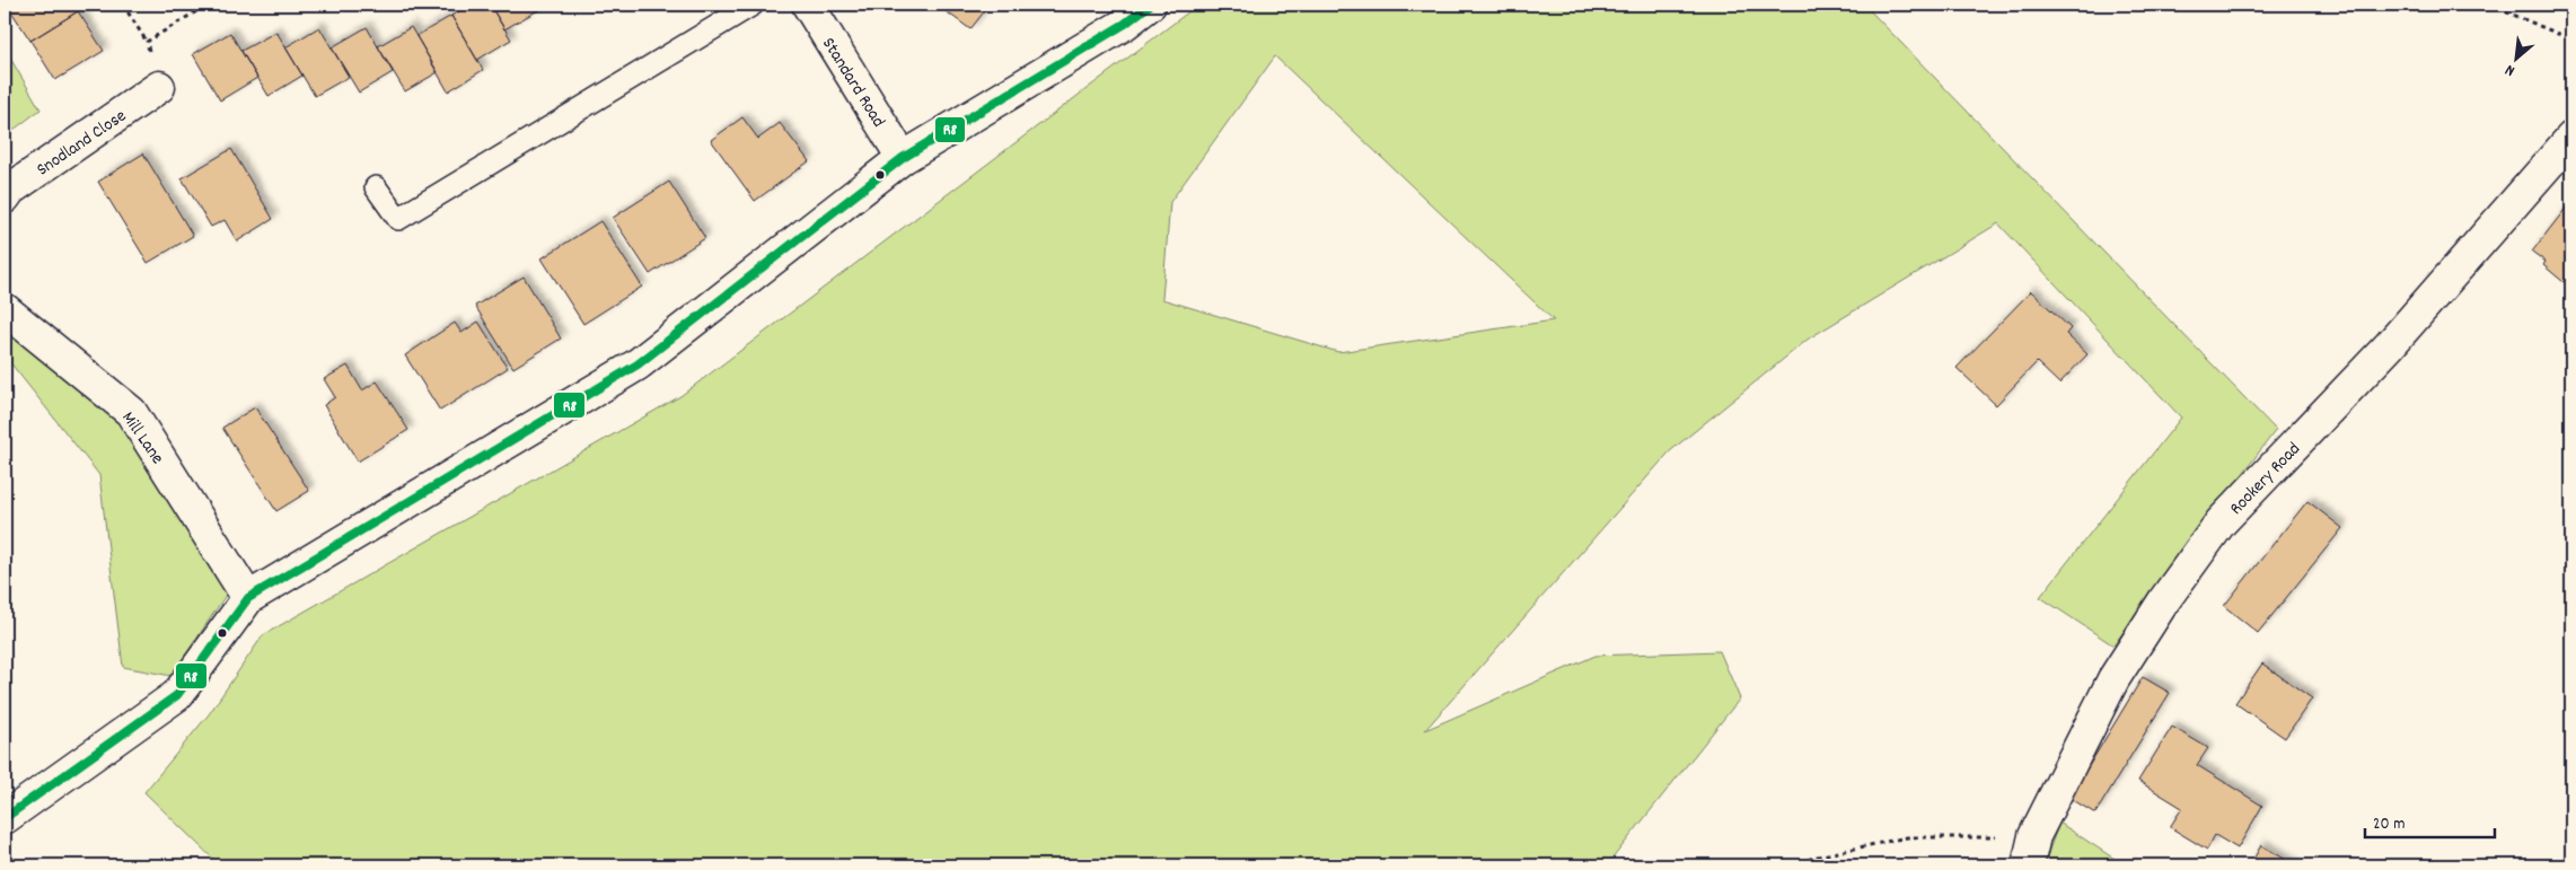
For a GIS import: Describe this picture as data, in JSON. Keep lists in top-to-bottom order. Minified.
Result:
{"streets":{"street":["Standard Road","Snodland Close","Mill Lane","Rookery Road"]},"lines":["transit line R8"],"scale_bar":"20 m","north":"bottom left"}
